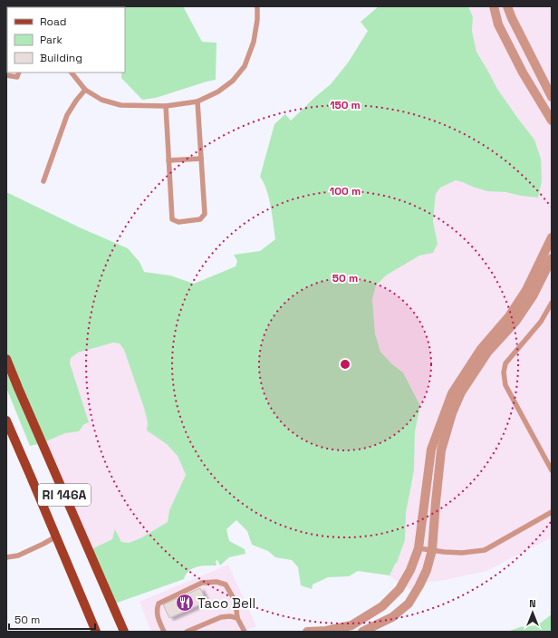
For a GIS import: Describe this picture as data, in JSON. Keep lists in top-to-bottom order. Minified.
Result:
{"streets":{"main road":["RI 146A"]},"places":{"restaurant":["Taco Bell"]},"legend":["Road","Park","Building"],"scale_bar":"50 m","north":"top","rings":["150 m","100 m","50 m"]}
